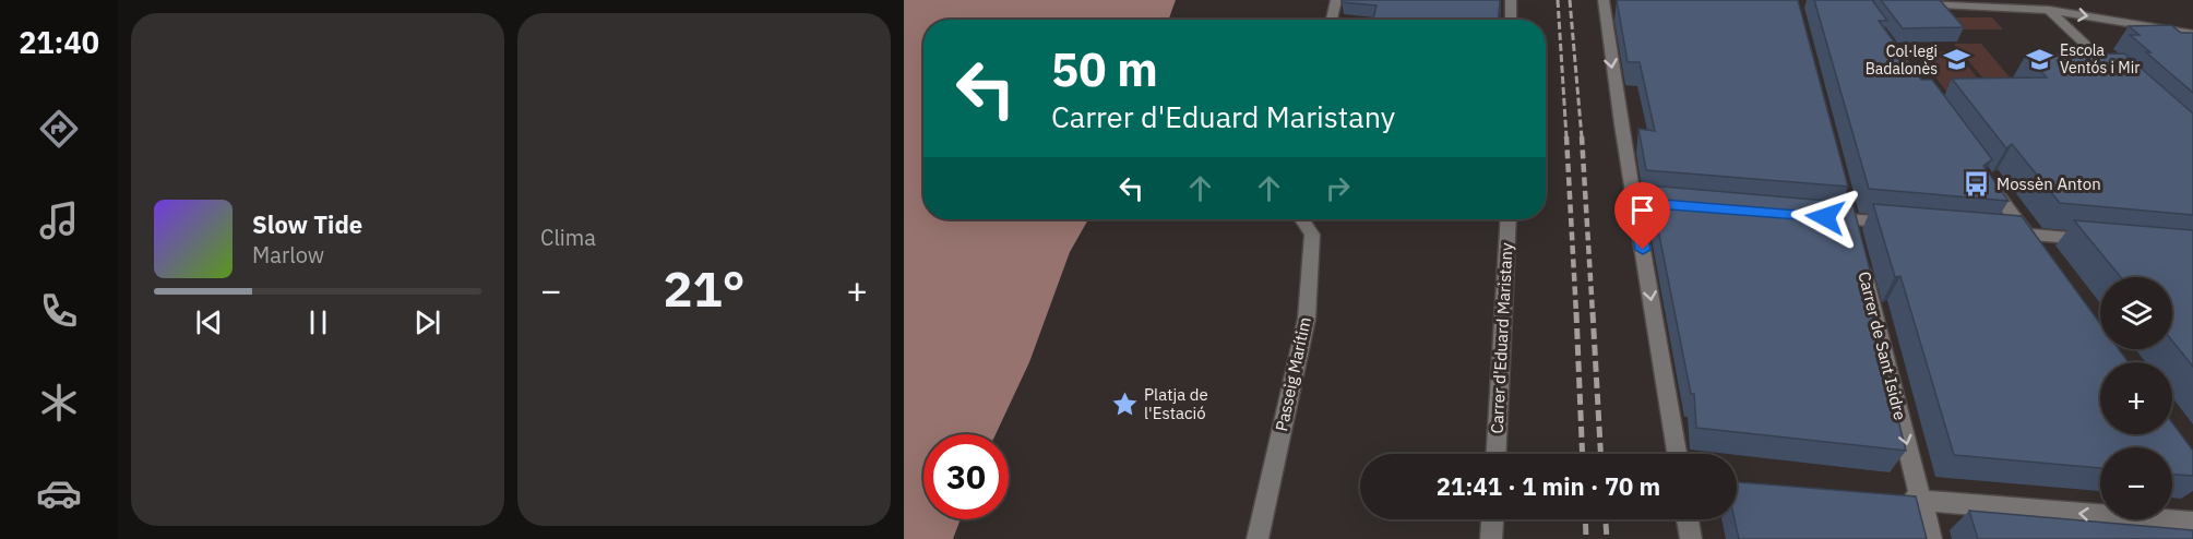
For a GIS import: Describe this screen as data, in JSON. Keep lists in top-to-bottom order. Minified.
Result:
{"streets":{"street":["Carrer d'Eduard Maristany","Carrer de Sant Isidre","Passeig Marítim"]},"one_way":["Carrer de Sant Isidre"],"places":{"school or university":["Escola Ventós i Mir","Col·legi Badalonès"],"bus stop":["Mossèn Anton"],"place":["Platja de l'Estació"]},"page":{"tabs":"21:40","tile":"Clima","turn":["50 m","Carrer d'Eduard Maristany"],"song":["Slow Tide","Marlow"],"heat":["−","21°","+"],"map_buttons":["+","−"],"limit":"30","trip":"21:41 · 1 min · 70 m"}}
